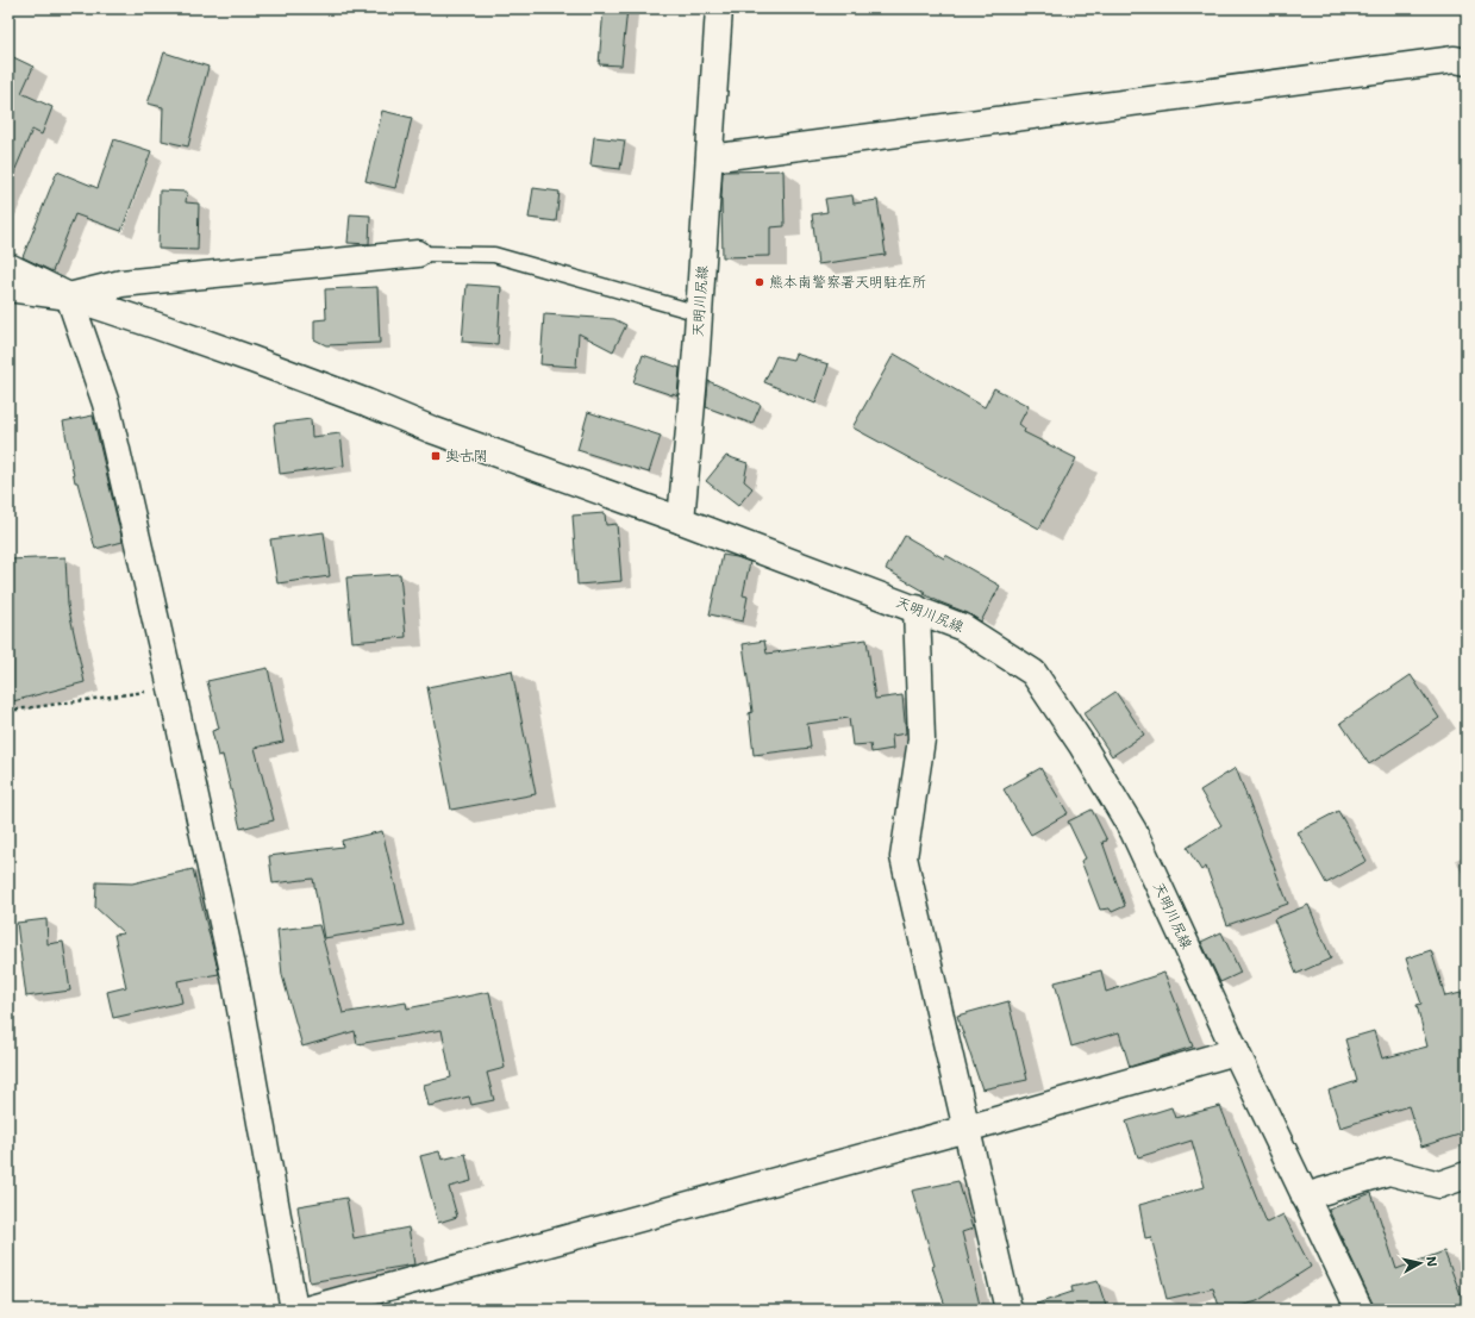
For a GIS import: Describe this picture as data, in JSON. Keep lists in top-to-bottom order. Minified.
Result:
{"streets":{"street":["天明川尻線"]},"places":{"other":["熊本南警察署天明駐在所"],"transit":["奥古閑"]},"north":"right"}
